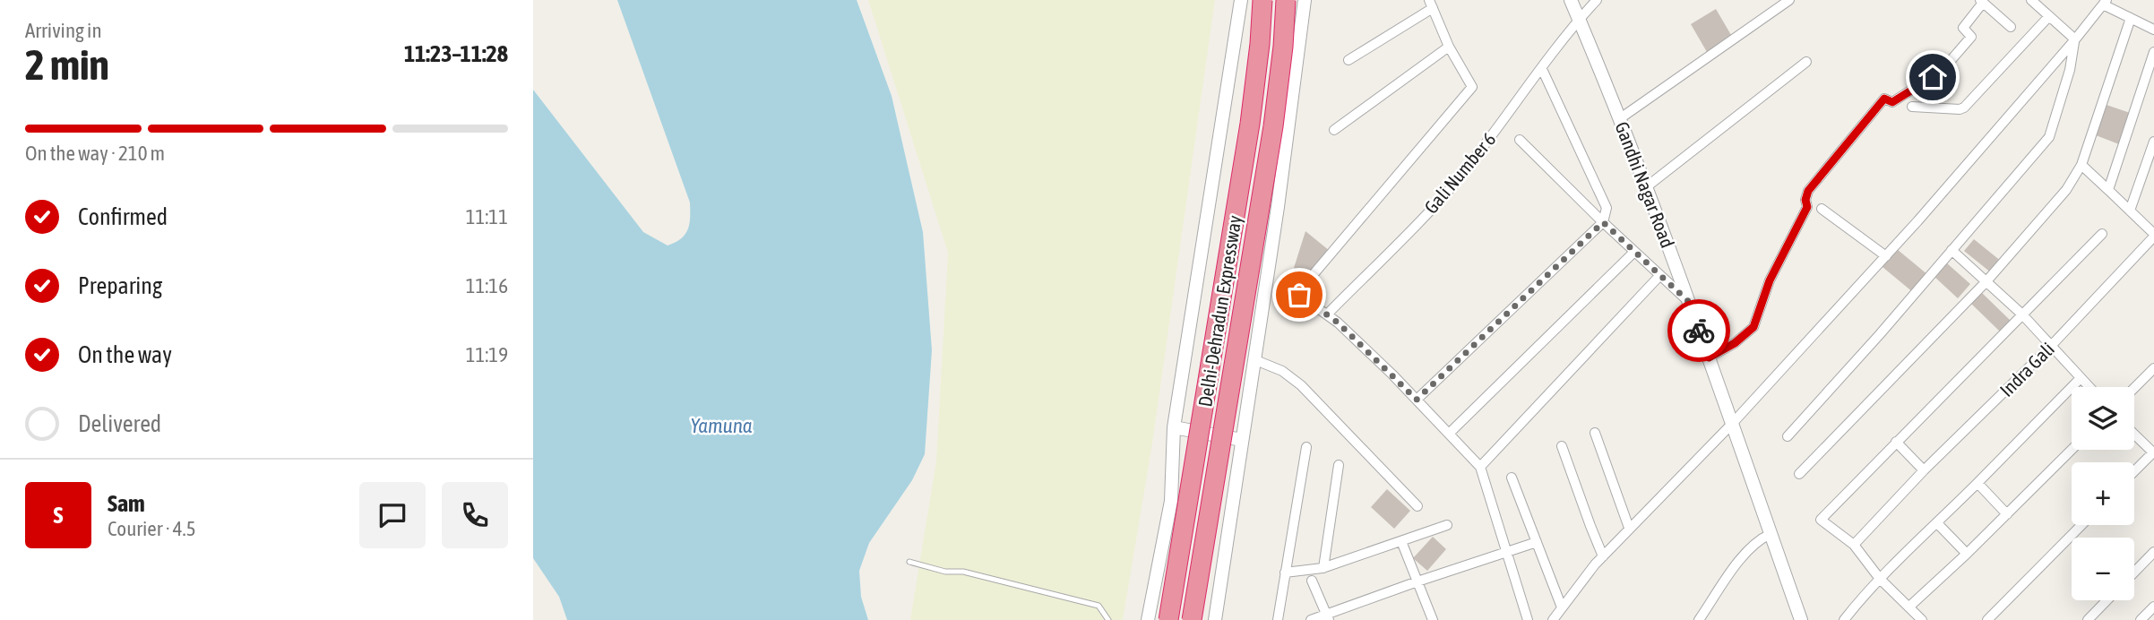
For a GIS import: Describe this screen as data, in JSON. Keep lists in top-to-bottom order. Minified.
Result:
{"streets":{"highway":["Delhi-Dehradun Expressway"],"street":["Gali Number 6","Gandhi Nagar Road","Indra Gali"]},"crossings":[["Gali Number 6","Gandhi Nagar Road"]],"water":["Yamuna"],"page":{"heading":["2 min","Arriving in","11:23–11:28"],"panel":["Sam","Courier · 4.5"],"bar":"On the way · 210 m","list":[["Confirmed","11:11"],["Preparing","11:16"],["On the way","11:19"],"Delivered"],"map_buttons":["+","−"],"round":"S"}}
